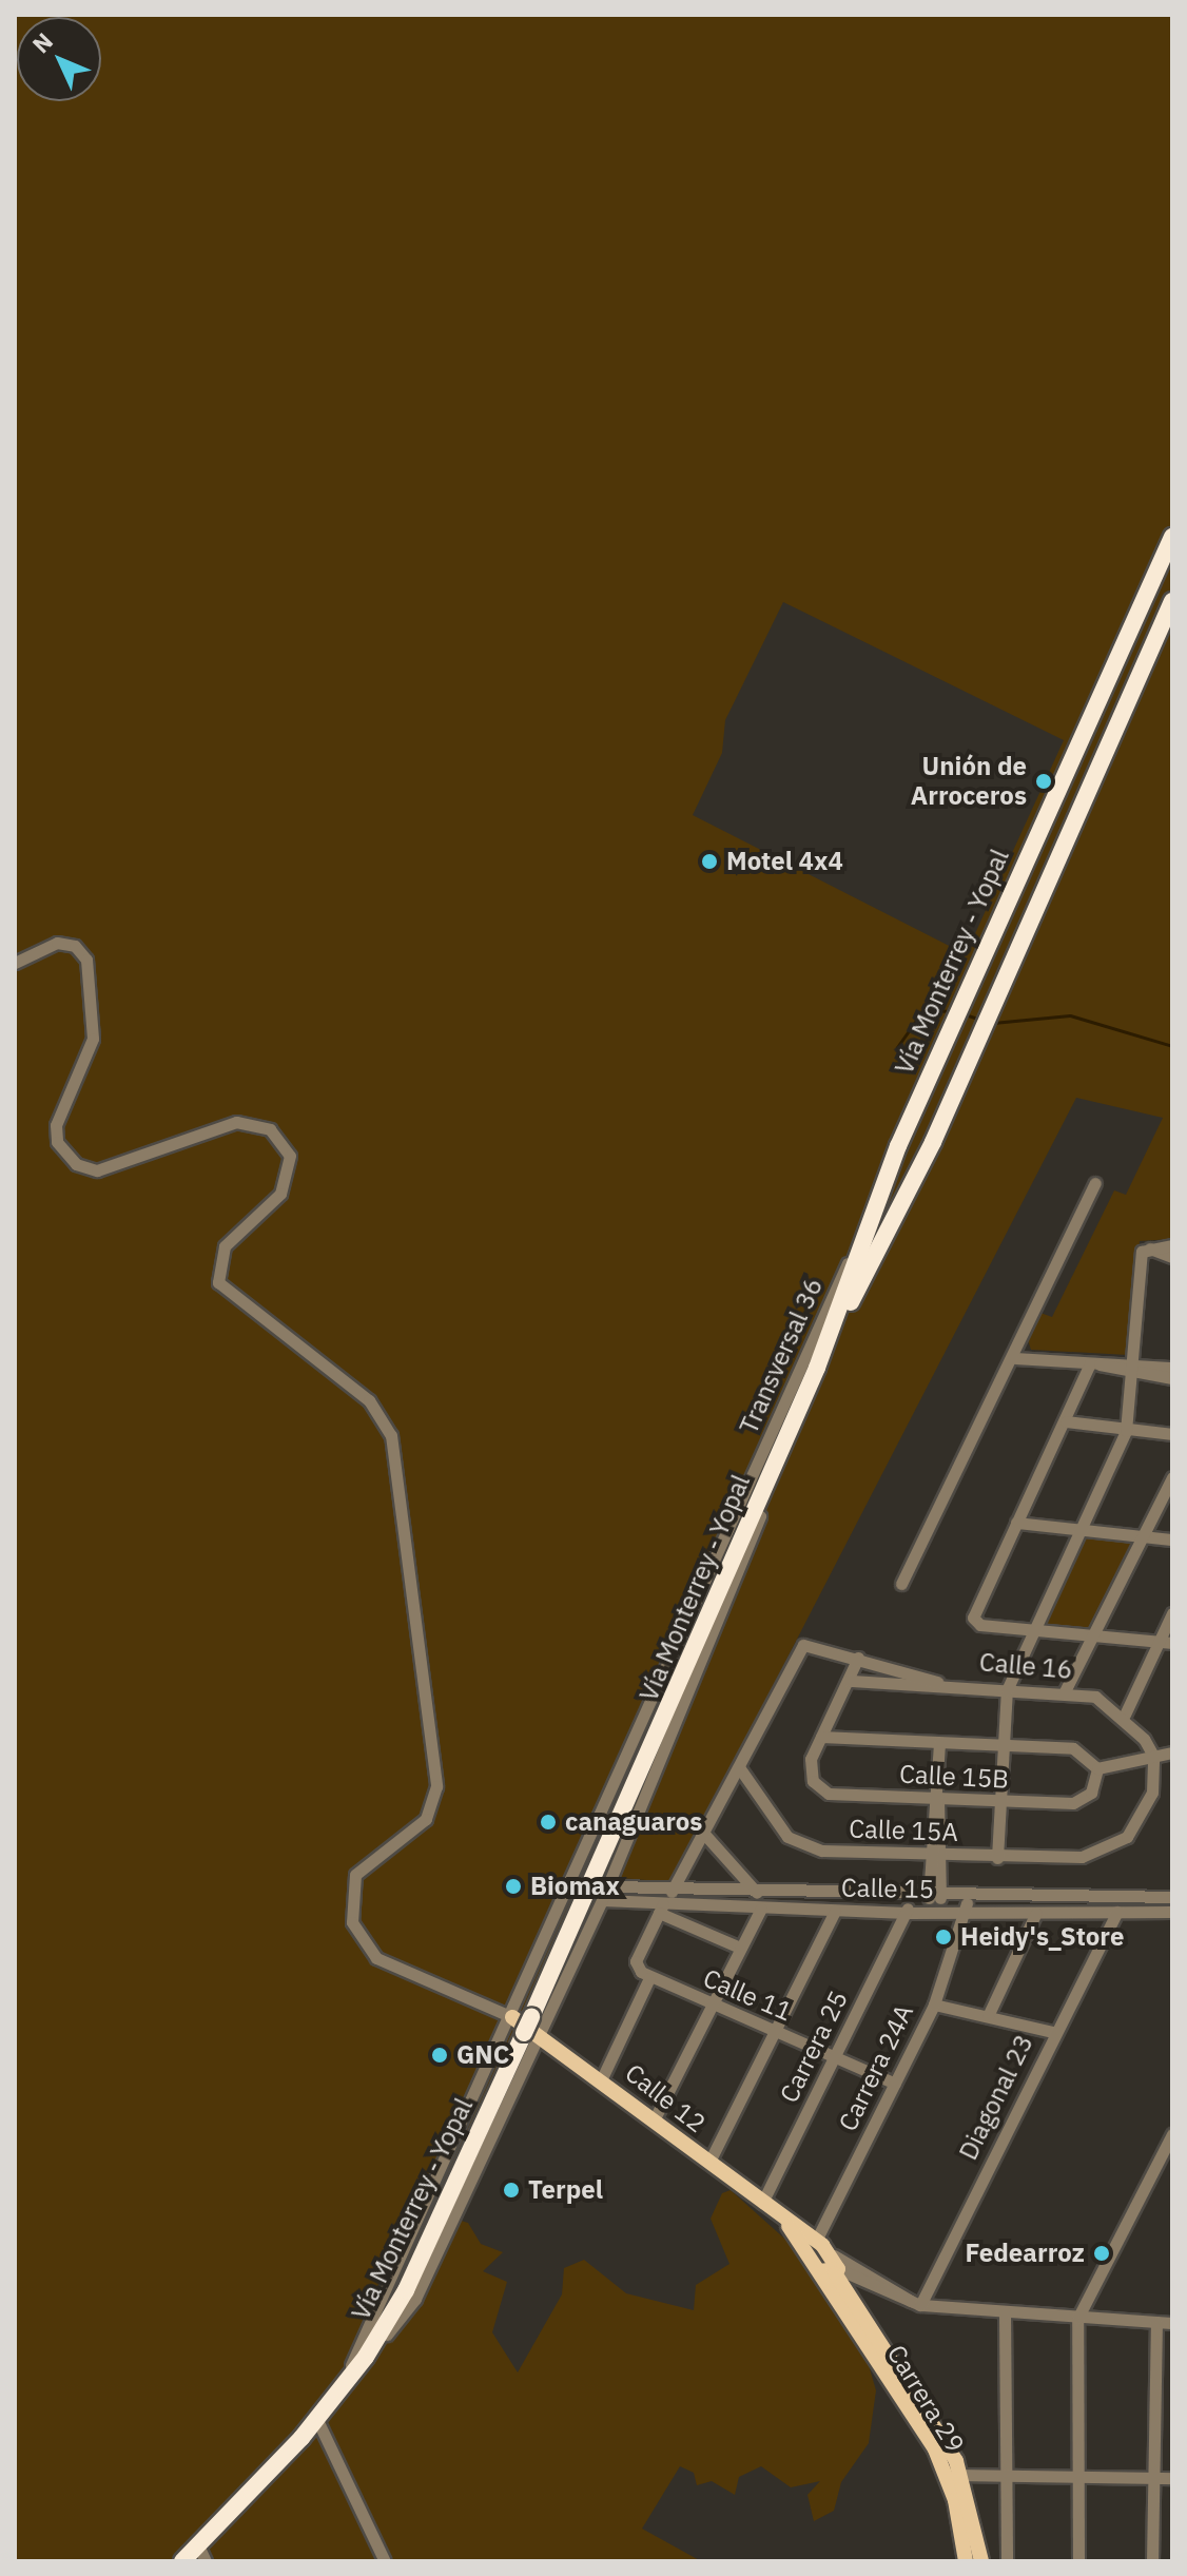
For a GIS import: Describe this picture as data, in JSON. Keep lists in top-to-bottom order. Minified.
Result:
{"streets":{"highway":["Vía Monterrey - Yopal"],"main road":["Calle 12","Carrera 29"],"street":["Transversal 36","Calle 16","Calle 15B","Calle 15A","Calle 15","Calle 11","Carrera 25","Carrera 24A","Diagonal 23"]},"crossings":[["Vía Monterrey - Yopal","Transversal 36"],["Vía Monterrey - Yopal","Calle 12"],["Transversal 36","Calle 15"],["Transversal 36","Calle 12"],["Calle 16","Calle 15A"],["Calle 15","Calle 11"],["Calle 15","Carrera 25"],["Calle 15","Carrera 24A"],["Calle 15","Diagonal 23"],["Calle 11","Carrera 25"],["Calle 11","Carrera 24A"],["Carrera 25","Calle 12"],["Carrera 24A","Carrera 29"],["Calle 12","Carrera 29"]],"places":["Unión de Arroceros","Motel 4x4","canaguaros","Biomax","Heidy's_Store","GNC","Terpel","Fedearroz"],"north":"top left"}
